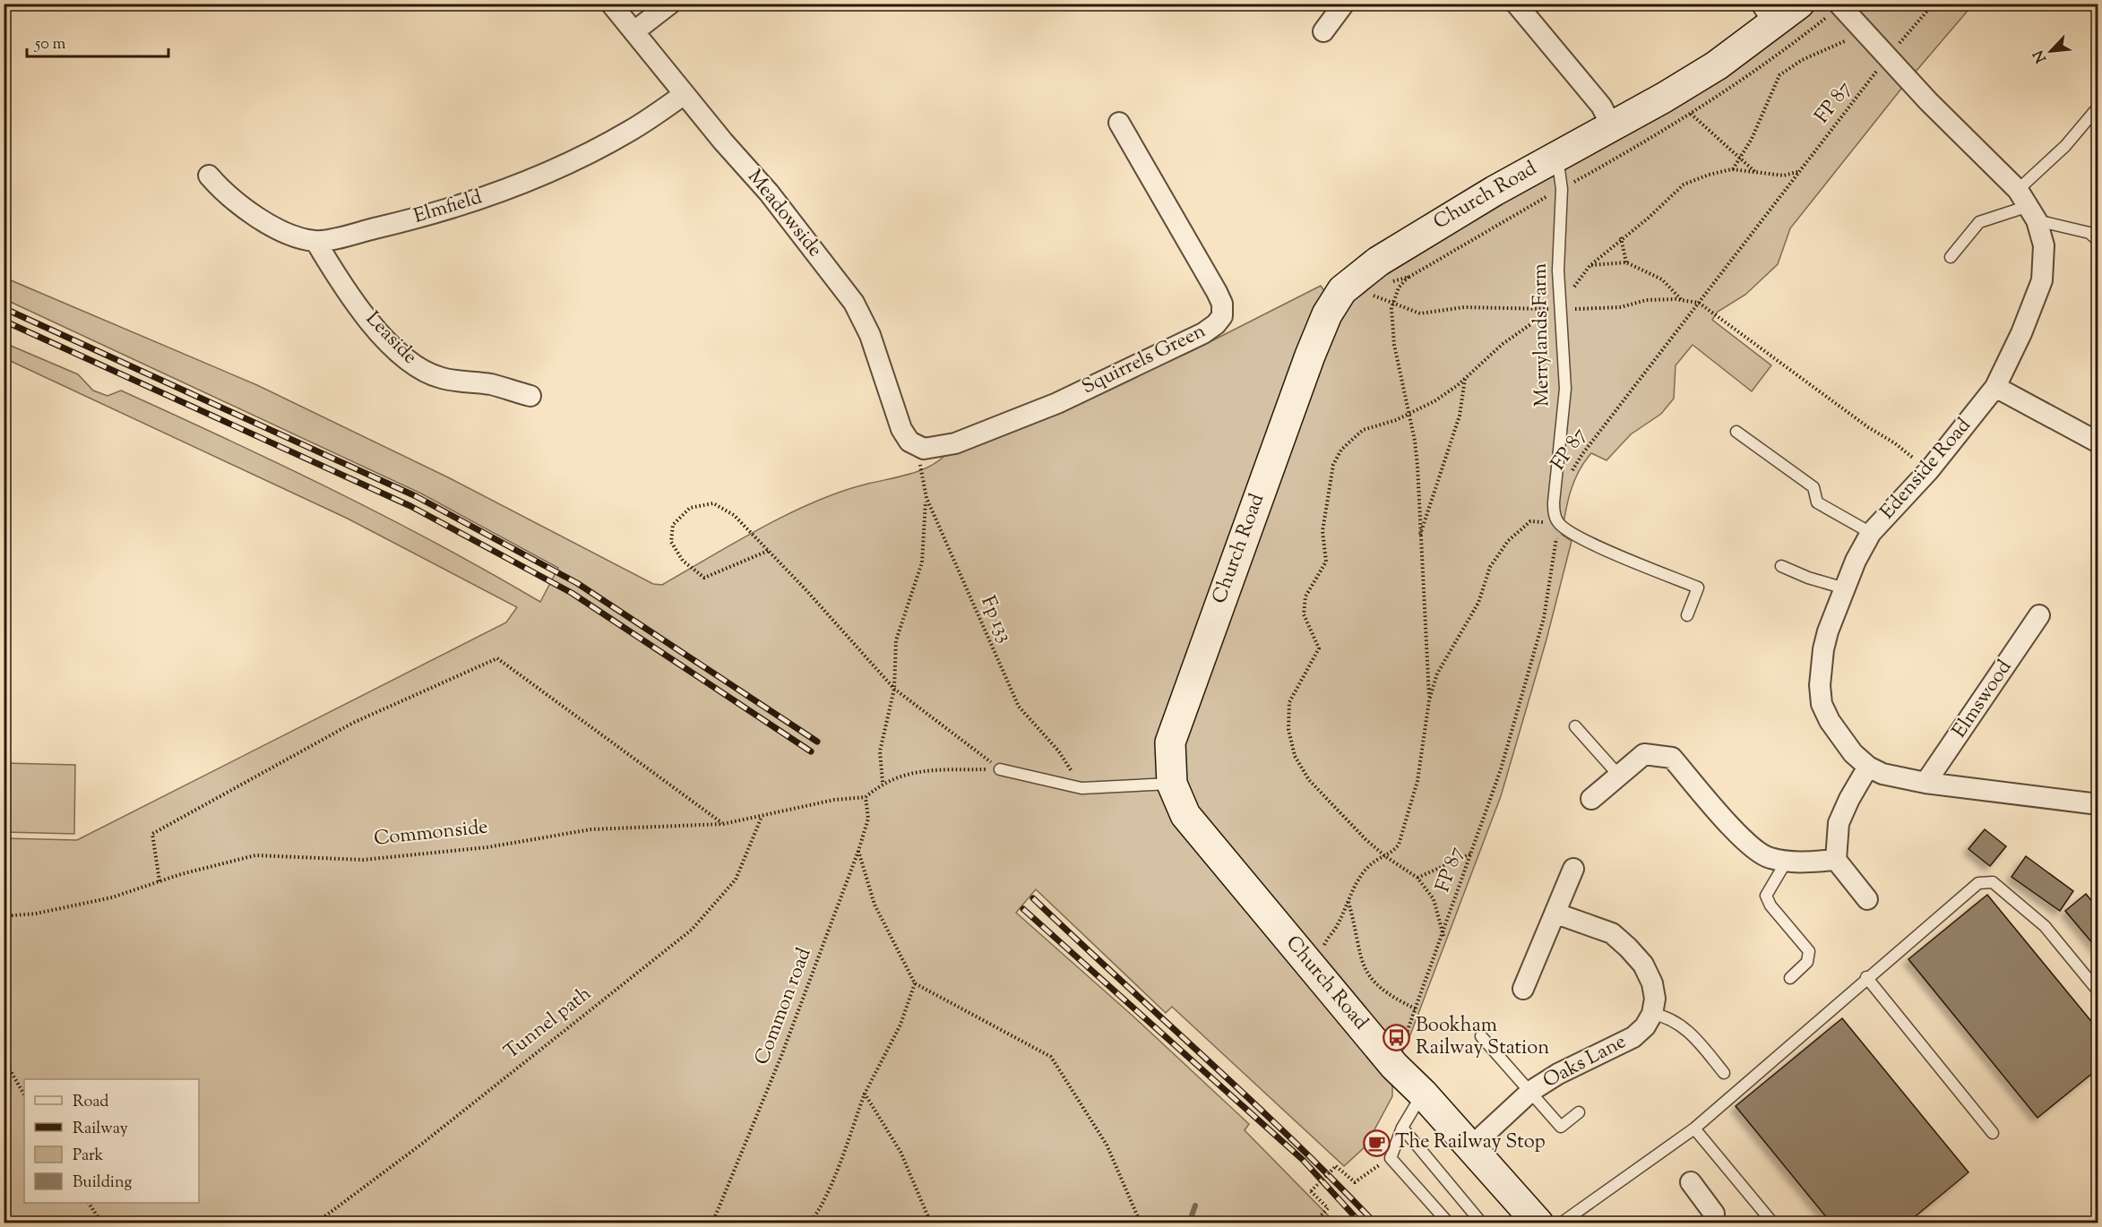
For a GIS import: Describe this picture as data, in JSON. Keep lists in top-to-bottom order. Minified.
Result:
{"streets":{"street":["Church Road","Elmfield","Meadowside","Leaside","Squirrels Green","Edenside Road","Elmswood","Oaks Lane"],"lane":["Merrylands Farm"],"path":["FP 87","Fp 133","Commonside","Common road","Tunnel path"]},"crossings":[["FP 87","Church Road"],["FP 87","Merrylands Farm"],["FP 87","Edenside Road"],["Church Road","Merrylands Farm"],["Church Road","Oaks Lane"],["Elmfield","Meadowside"],["Elmfield","Leaside"],["Meadowside","Squirrels Green"],["Meadowside","Fp 133"],["Squirrels Green","Fp 133"],["Edenside Road","Elmswood"],["Commonside","Common road"],["Commonside","Tunnel path"]],"places":{"bus stop":["Bookham Railway Station"],"cafe":["The Railway Stop"]},"legend":["Road","Railway","Park","Building"],"scale_bar":"50 m","north":"bottom left"}
